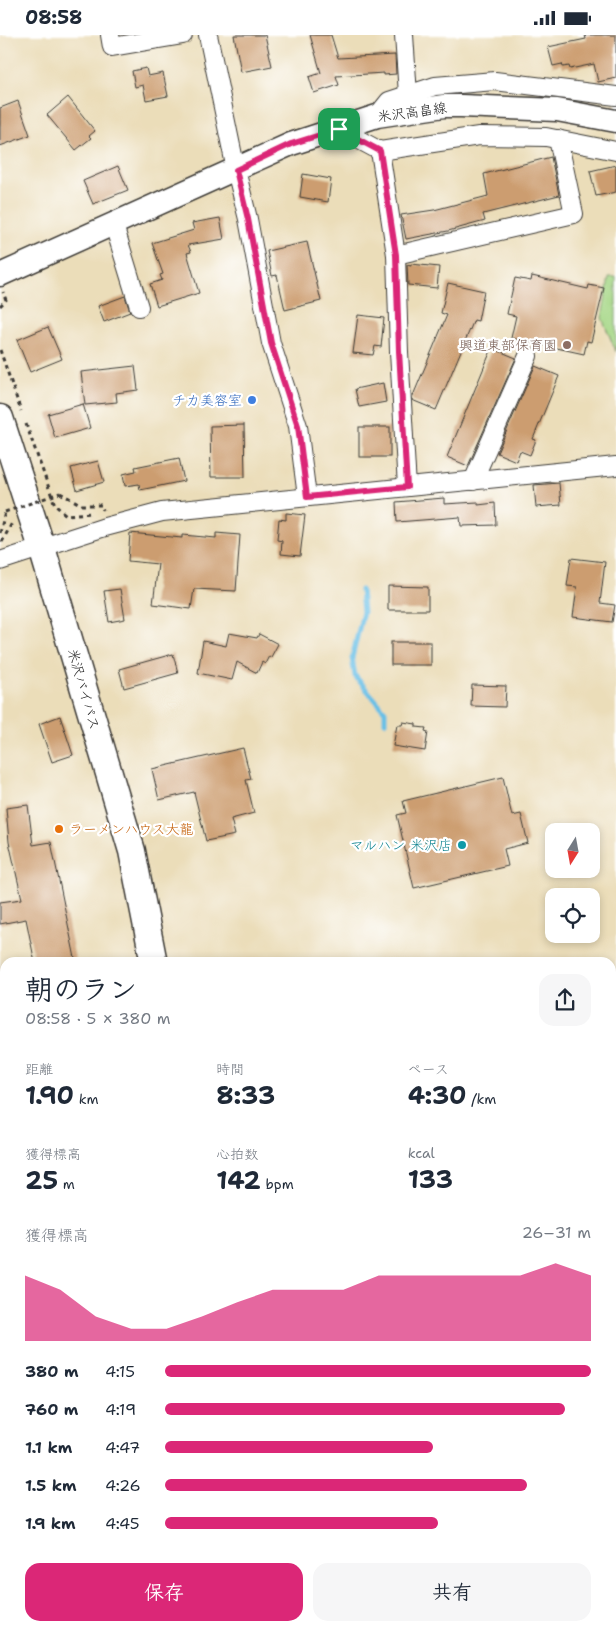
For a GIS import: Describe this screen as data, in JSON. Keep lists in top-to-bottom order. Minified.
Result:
{"streets":{"highway":["米沢バイパス"],"main road":["米沢高畠線"]},"places":["興道東部保育園","チカ美容室","ラーメンハウス大龍","マルハン 米沢店"],"north":"bottom","page":{"status":"08:58","heading":["朝のラン","08:58 · 5 × 380 m"],"stats":[["距離","1.90 km"],["時間","8:33"],["ペース","4:30 /km"],["獲得標高","25 m"],["心拍数","142 bpm"],["kcal","133"]],"chart":["獲得標高","26–31 m"],"list":[{"name":"380 m","note":"4:15"},{"name":"760 m","note":"4:19"},{"name":"1.1 km","note":"4:47"},{"name":"1.5 km","note":"4:26"},{"name":"1.9 km","note":"4:45"}],"buttons":["保存","共有"]}}
